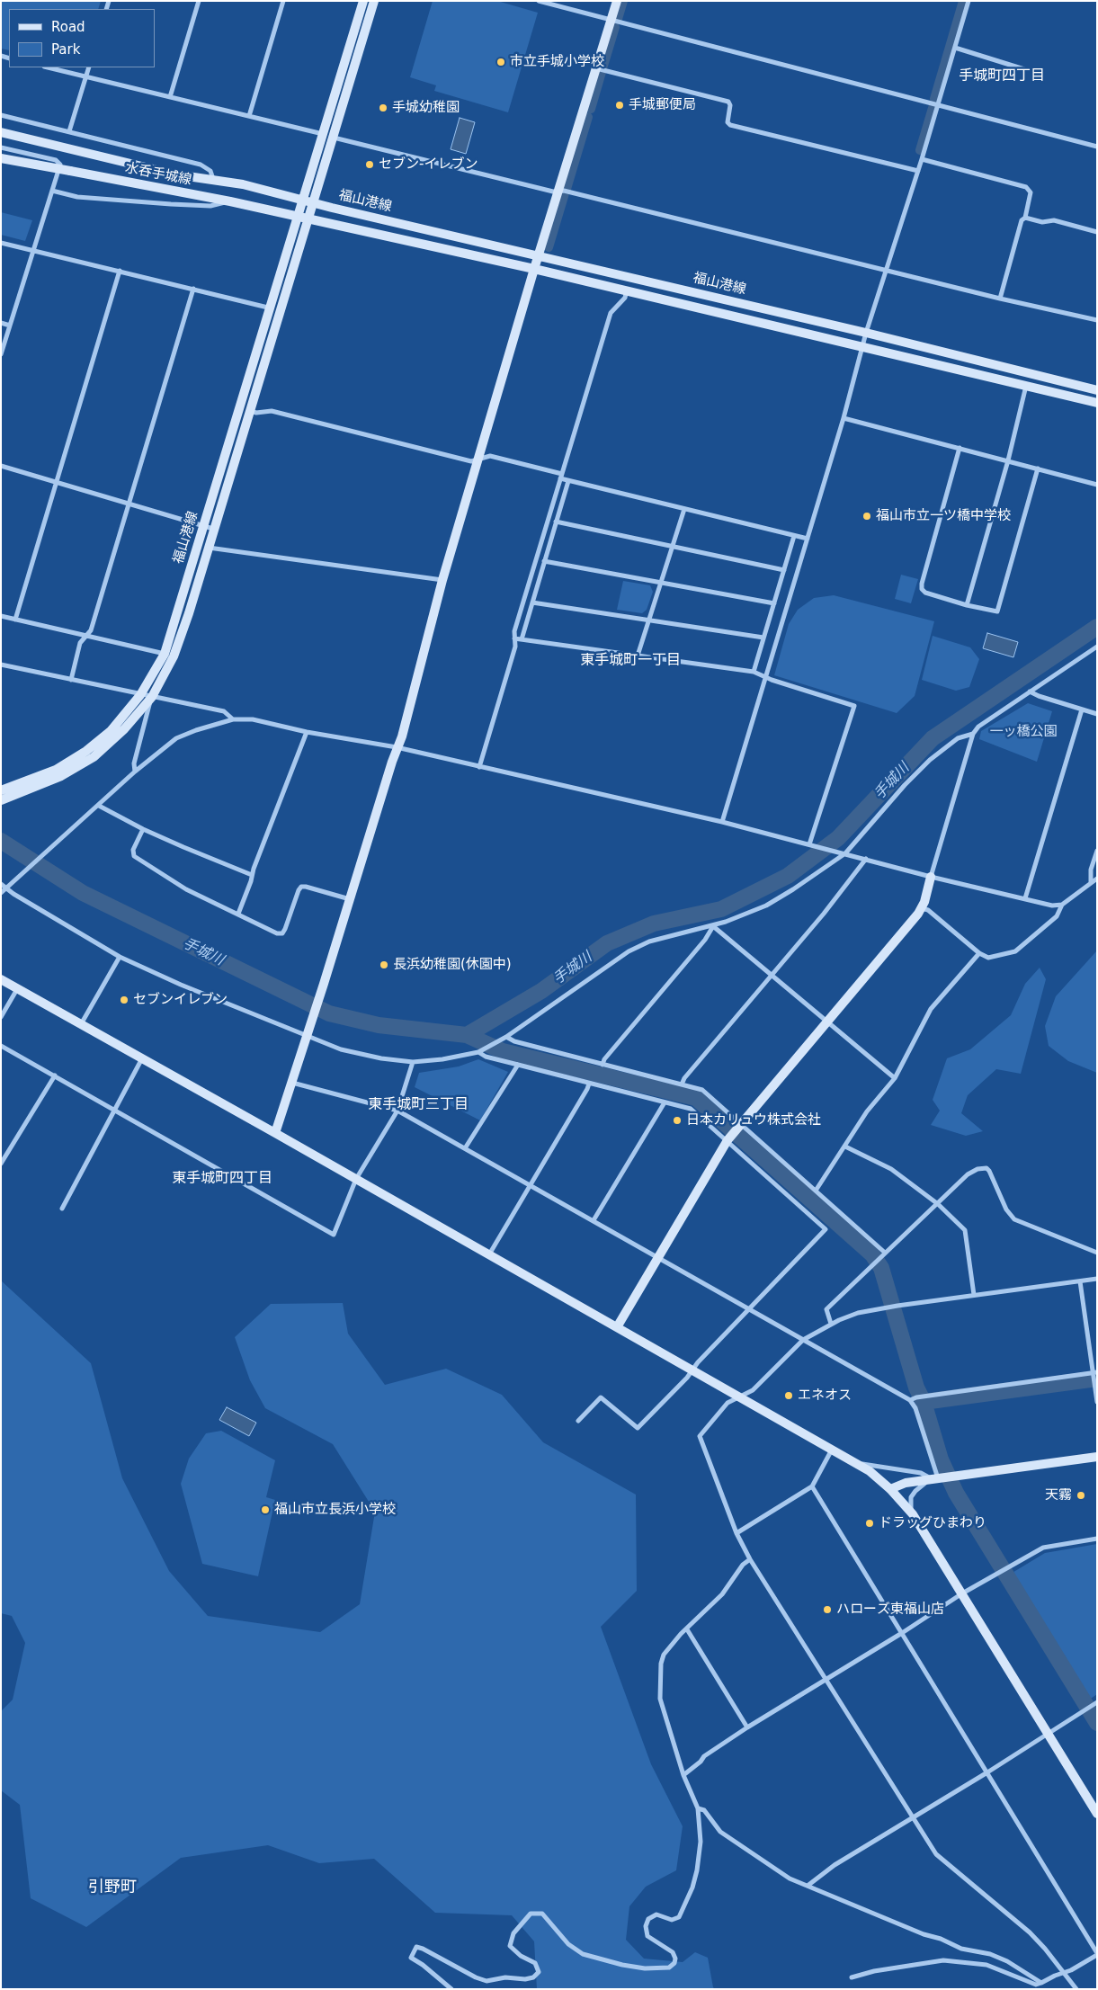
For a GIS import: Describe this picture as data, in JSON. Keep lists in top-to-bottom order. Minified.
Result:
{"streets":{"street":["水呑手城線","福山港線"]},"crossings":[["水呑手城線","福山港線"]],"districts":["手城町四丁目","東手城町一丁目","東手城町三丁目","東手城町四丁目","引野町"],"water":["手城川"],"parks":["一ッ橋公園"],"places":["市立手城小学校","手城郵便局","手城幼稚園","セブン-イレブン","福山市立一ツ橋中学校","長浜幼稚園(休園中)","セブンイレブン","日本カリュウ株式会社","エネオス","天霧","福山市立長浜小学校","ドラッグひまわり","ハローズ東福山店"],"legend":["Road","Park"]}
